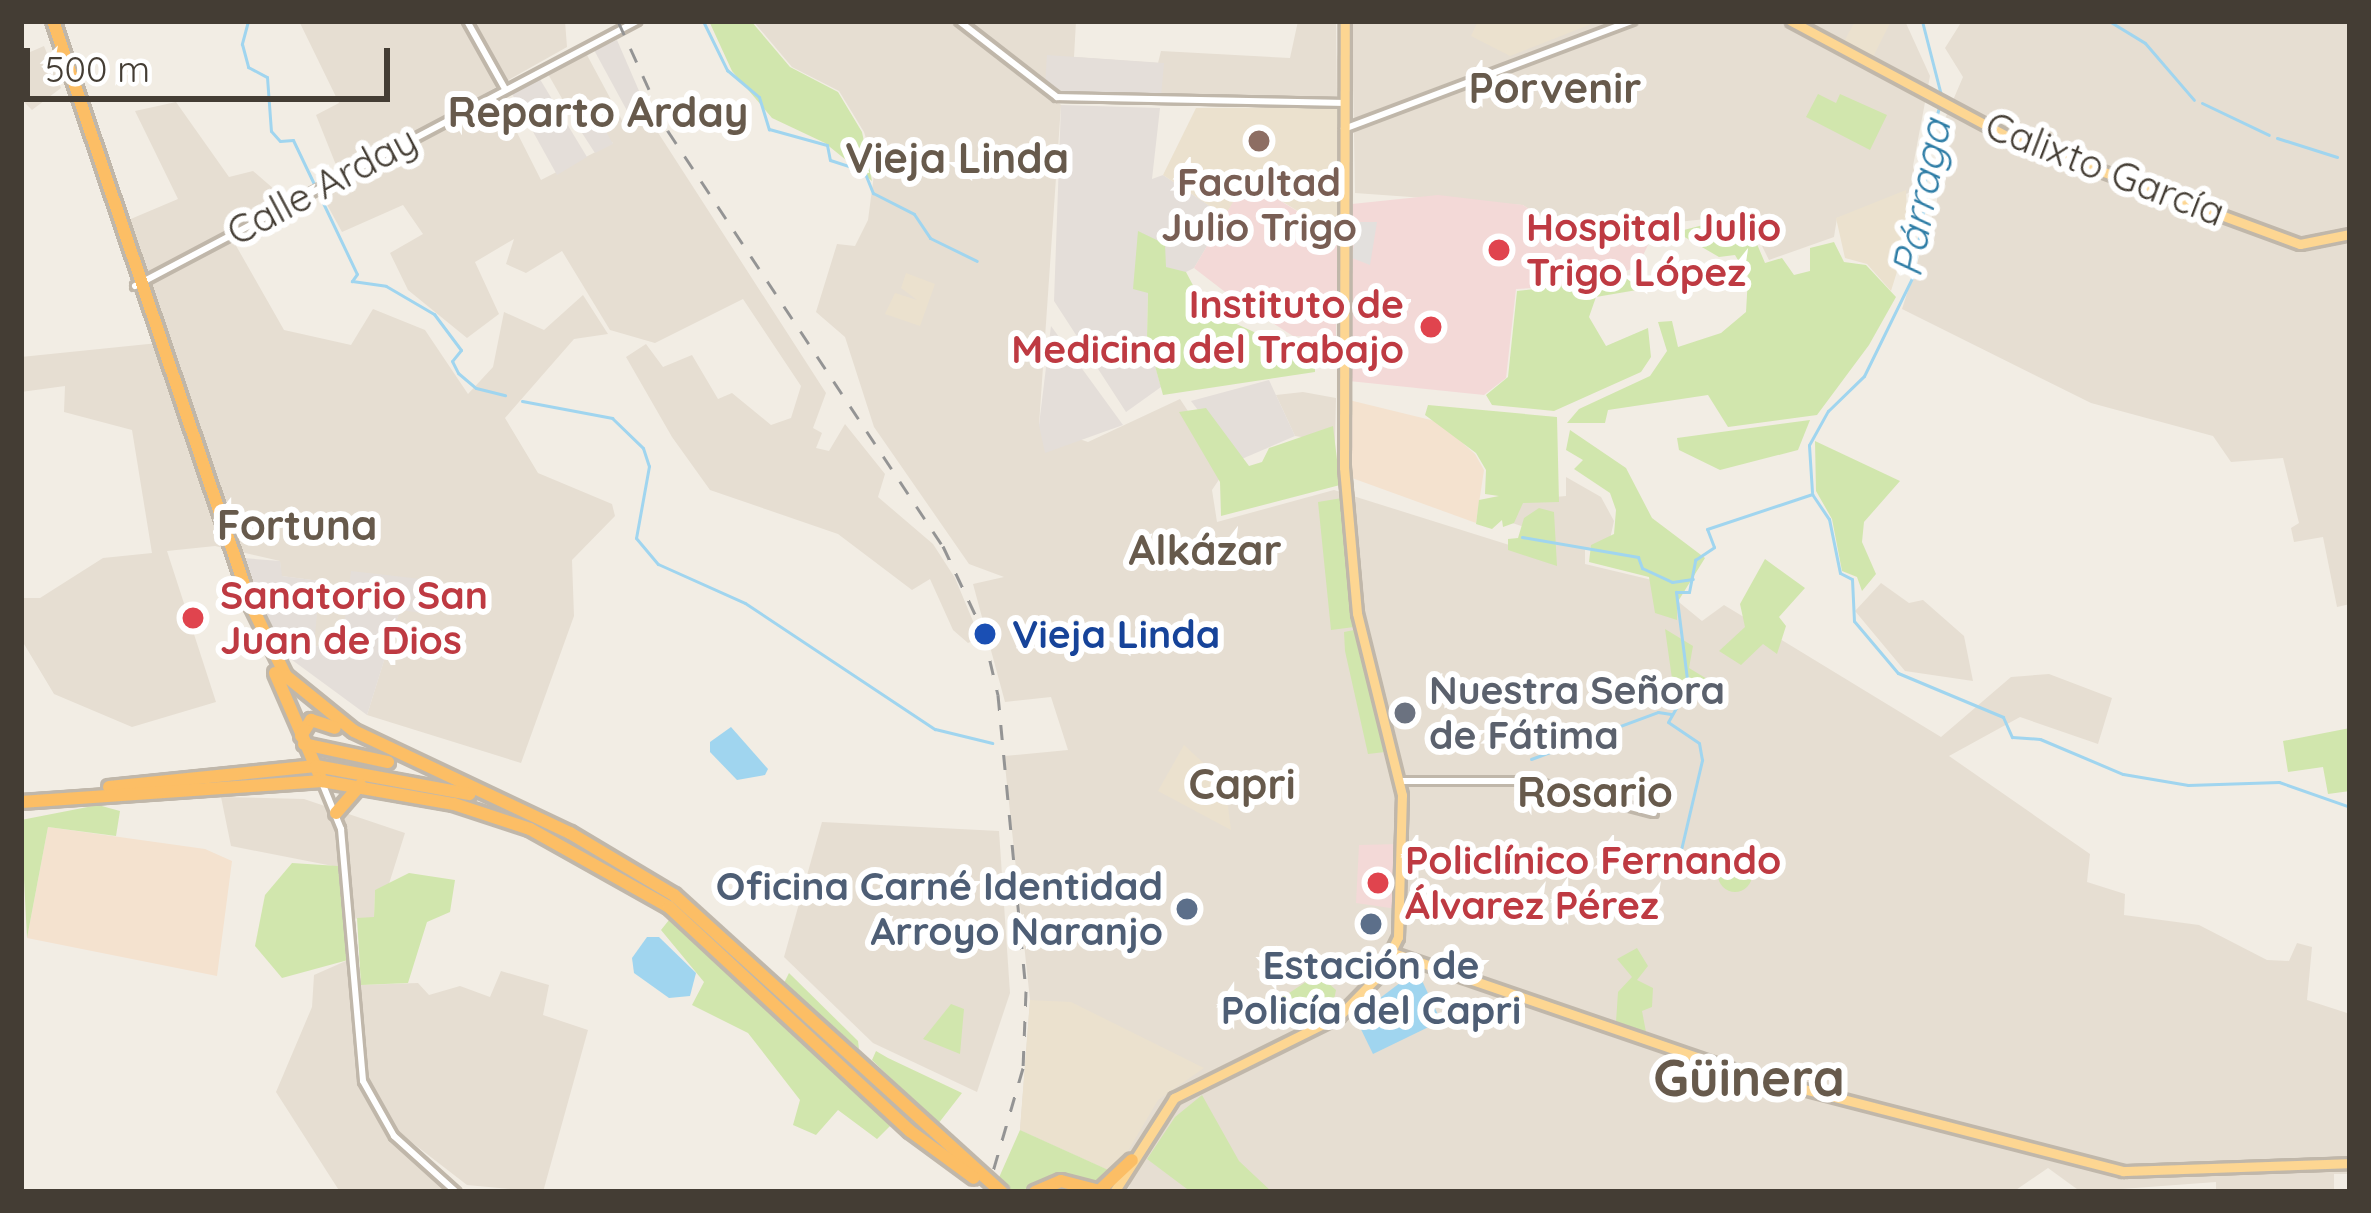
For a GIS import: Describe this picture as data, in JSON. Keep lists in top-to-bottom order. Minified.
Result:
{"streets":{"main road":["Calixto García"],"street":["Calle Arday"]},"districts":["Porvenir","Reparto Arday","Vieja Linda","Fortuna","Alkázar","Capri","Rosario","Güinera"],"water":["Párraga"],"places":["Facultad Julio Trigo","Hospital Julio Trigo López","Instituto de Medicina del Trabajo","Sanatorio San Juan de Dios","Vieja Linda","Nuestra Señora de Fátima","Policlínico Fernando Álvarez Pérez","Oficina Carné Identidad Arroyo Naranjo","Estación de Policía del Capri"],"scale_bar":"500 m"}
